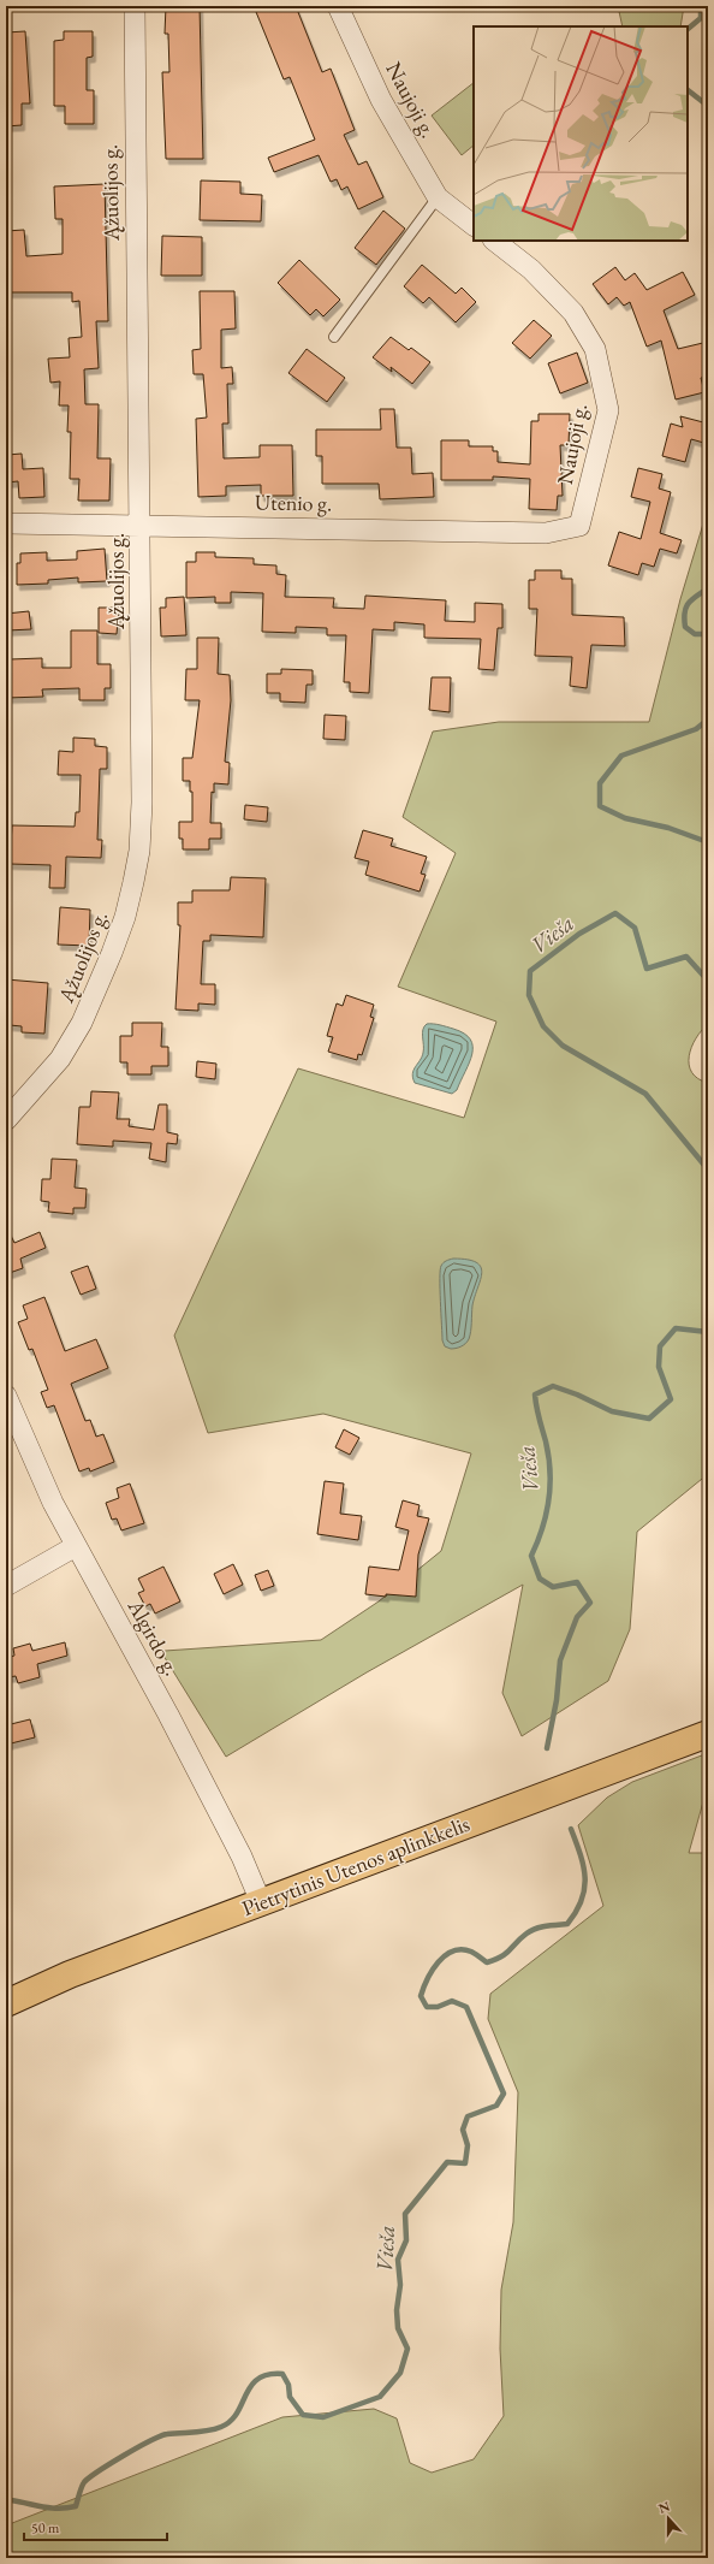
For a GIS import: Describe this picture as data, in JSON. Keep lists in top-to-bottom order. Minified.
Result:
{"streets":{"highway":["Pietrytinis Utenos aplinkkelis"],"street":["Naujoji g.","Ąžuolijos g.","Utenio g.","Algirdo g."]},"crossings":[["Naujoji g.","Utenio g."],["Ąžuolijos g.","Utenio g."],["Algirdo g.","Pietrytinis Utenos aplinkkelis"]],"water":["Vieša"],"scale_bar":"50 m","north":"top"}
